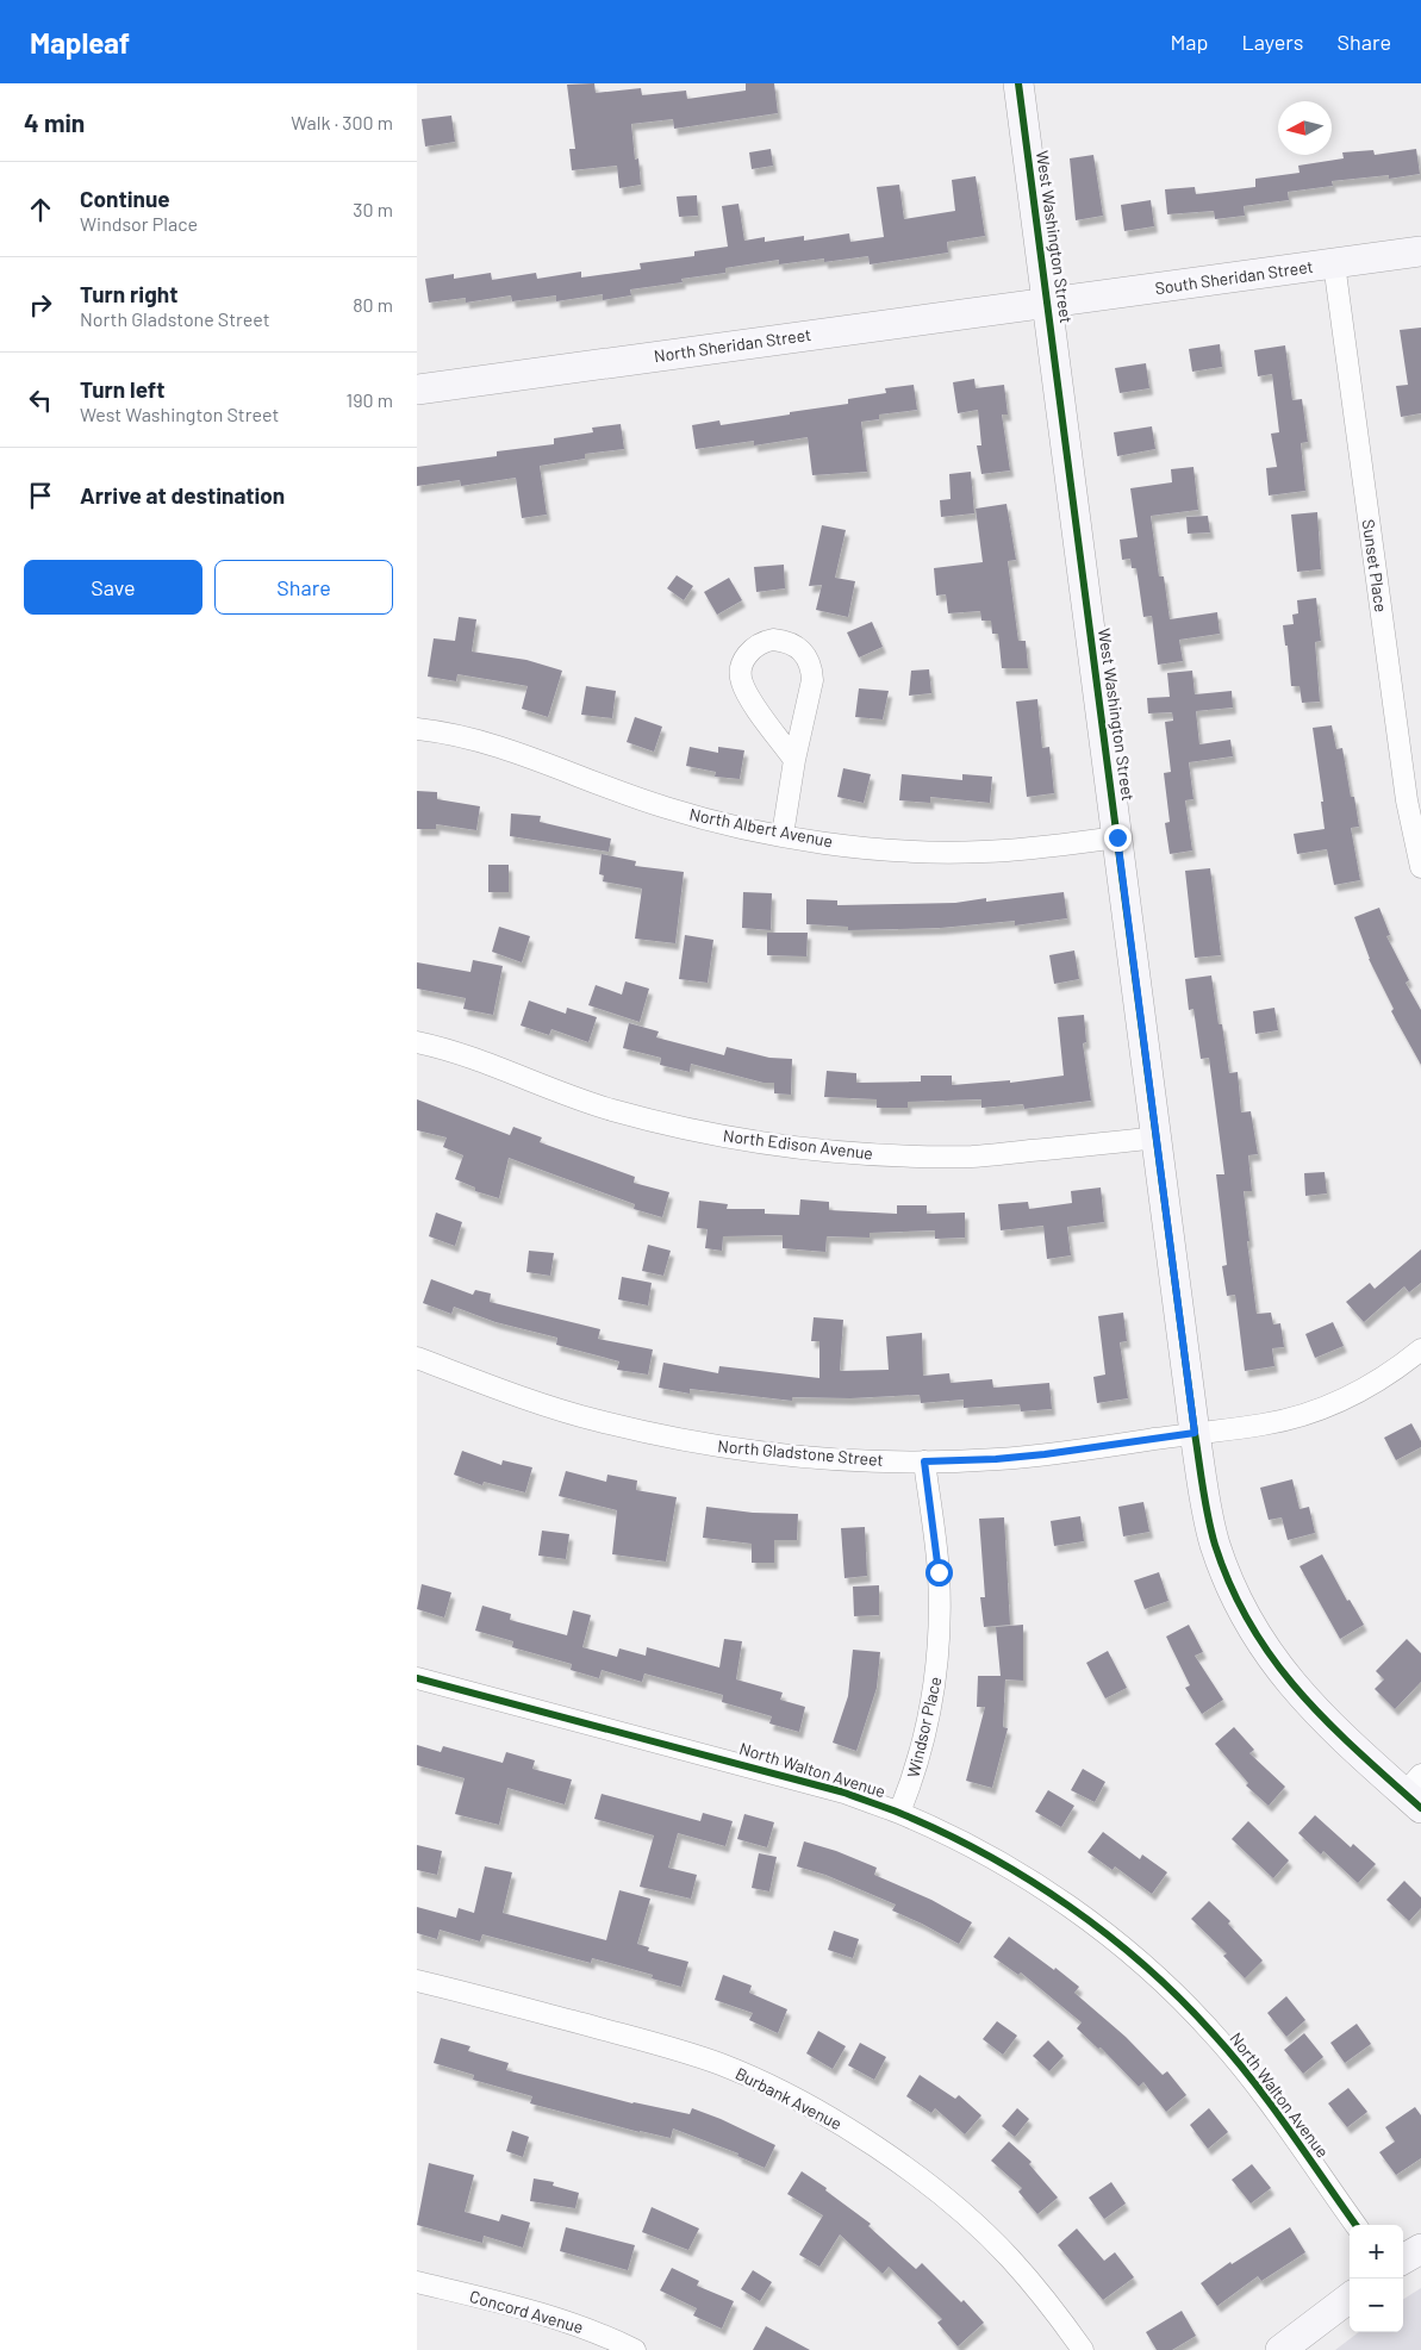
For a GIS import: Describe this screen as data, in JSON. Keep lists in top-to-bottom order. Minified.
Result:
{"streets":{"street":["West Washington Street","South Sheridan Street","North Sheridan Street","Sunset Place","North Albert Avenue","North Edison Avenue","North Gladstone Street","Windsor Place","North Walton Avenue","Burbank Avenue","Concord Avenue"]},"crossings":[["West Washington Street","South Sheridan Street"],["West Washington Street","North Sheridan Street"],["West Washington Street","North Albert Avenue"],["West Washington Street","North Edison Avenue"],["West Washington Street","North Gladstone Street"],["South Sheridan Street","North Sheridan Street"],["South Sheridan Street","Sunset Place"],["North Gladstone Street","Windsor Place"],["Windsor Place","North Walton Avenue"]],"north":"left","page":{"header":"Mapleaf","nav":["Map","Layers","Share"],"heading":["4 min","Walk · 300 m"],"list":[["Continue","Windsor Place","30 m"],["Turn right","North Gladstone Street","80 m"],["Turn left","West Washington Street","190 m"],"Arrive at destination"],"buttons":["Save","Share"],"map_buttons":["+","−"]}}
